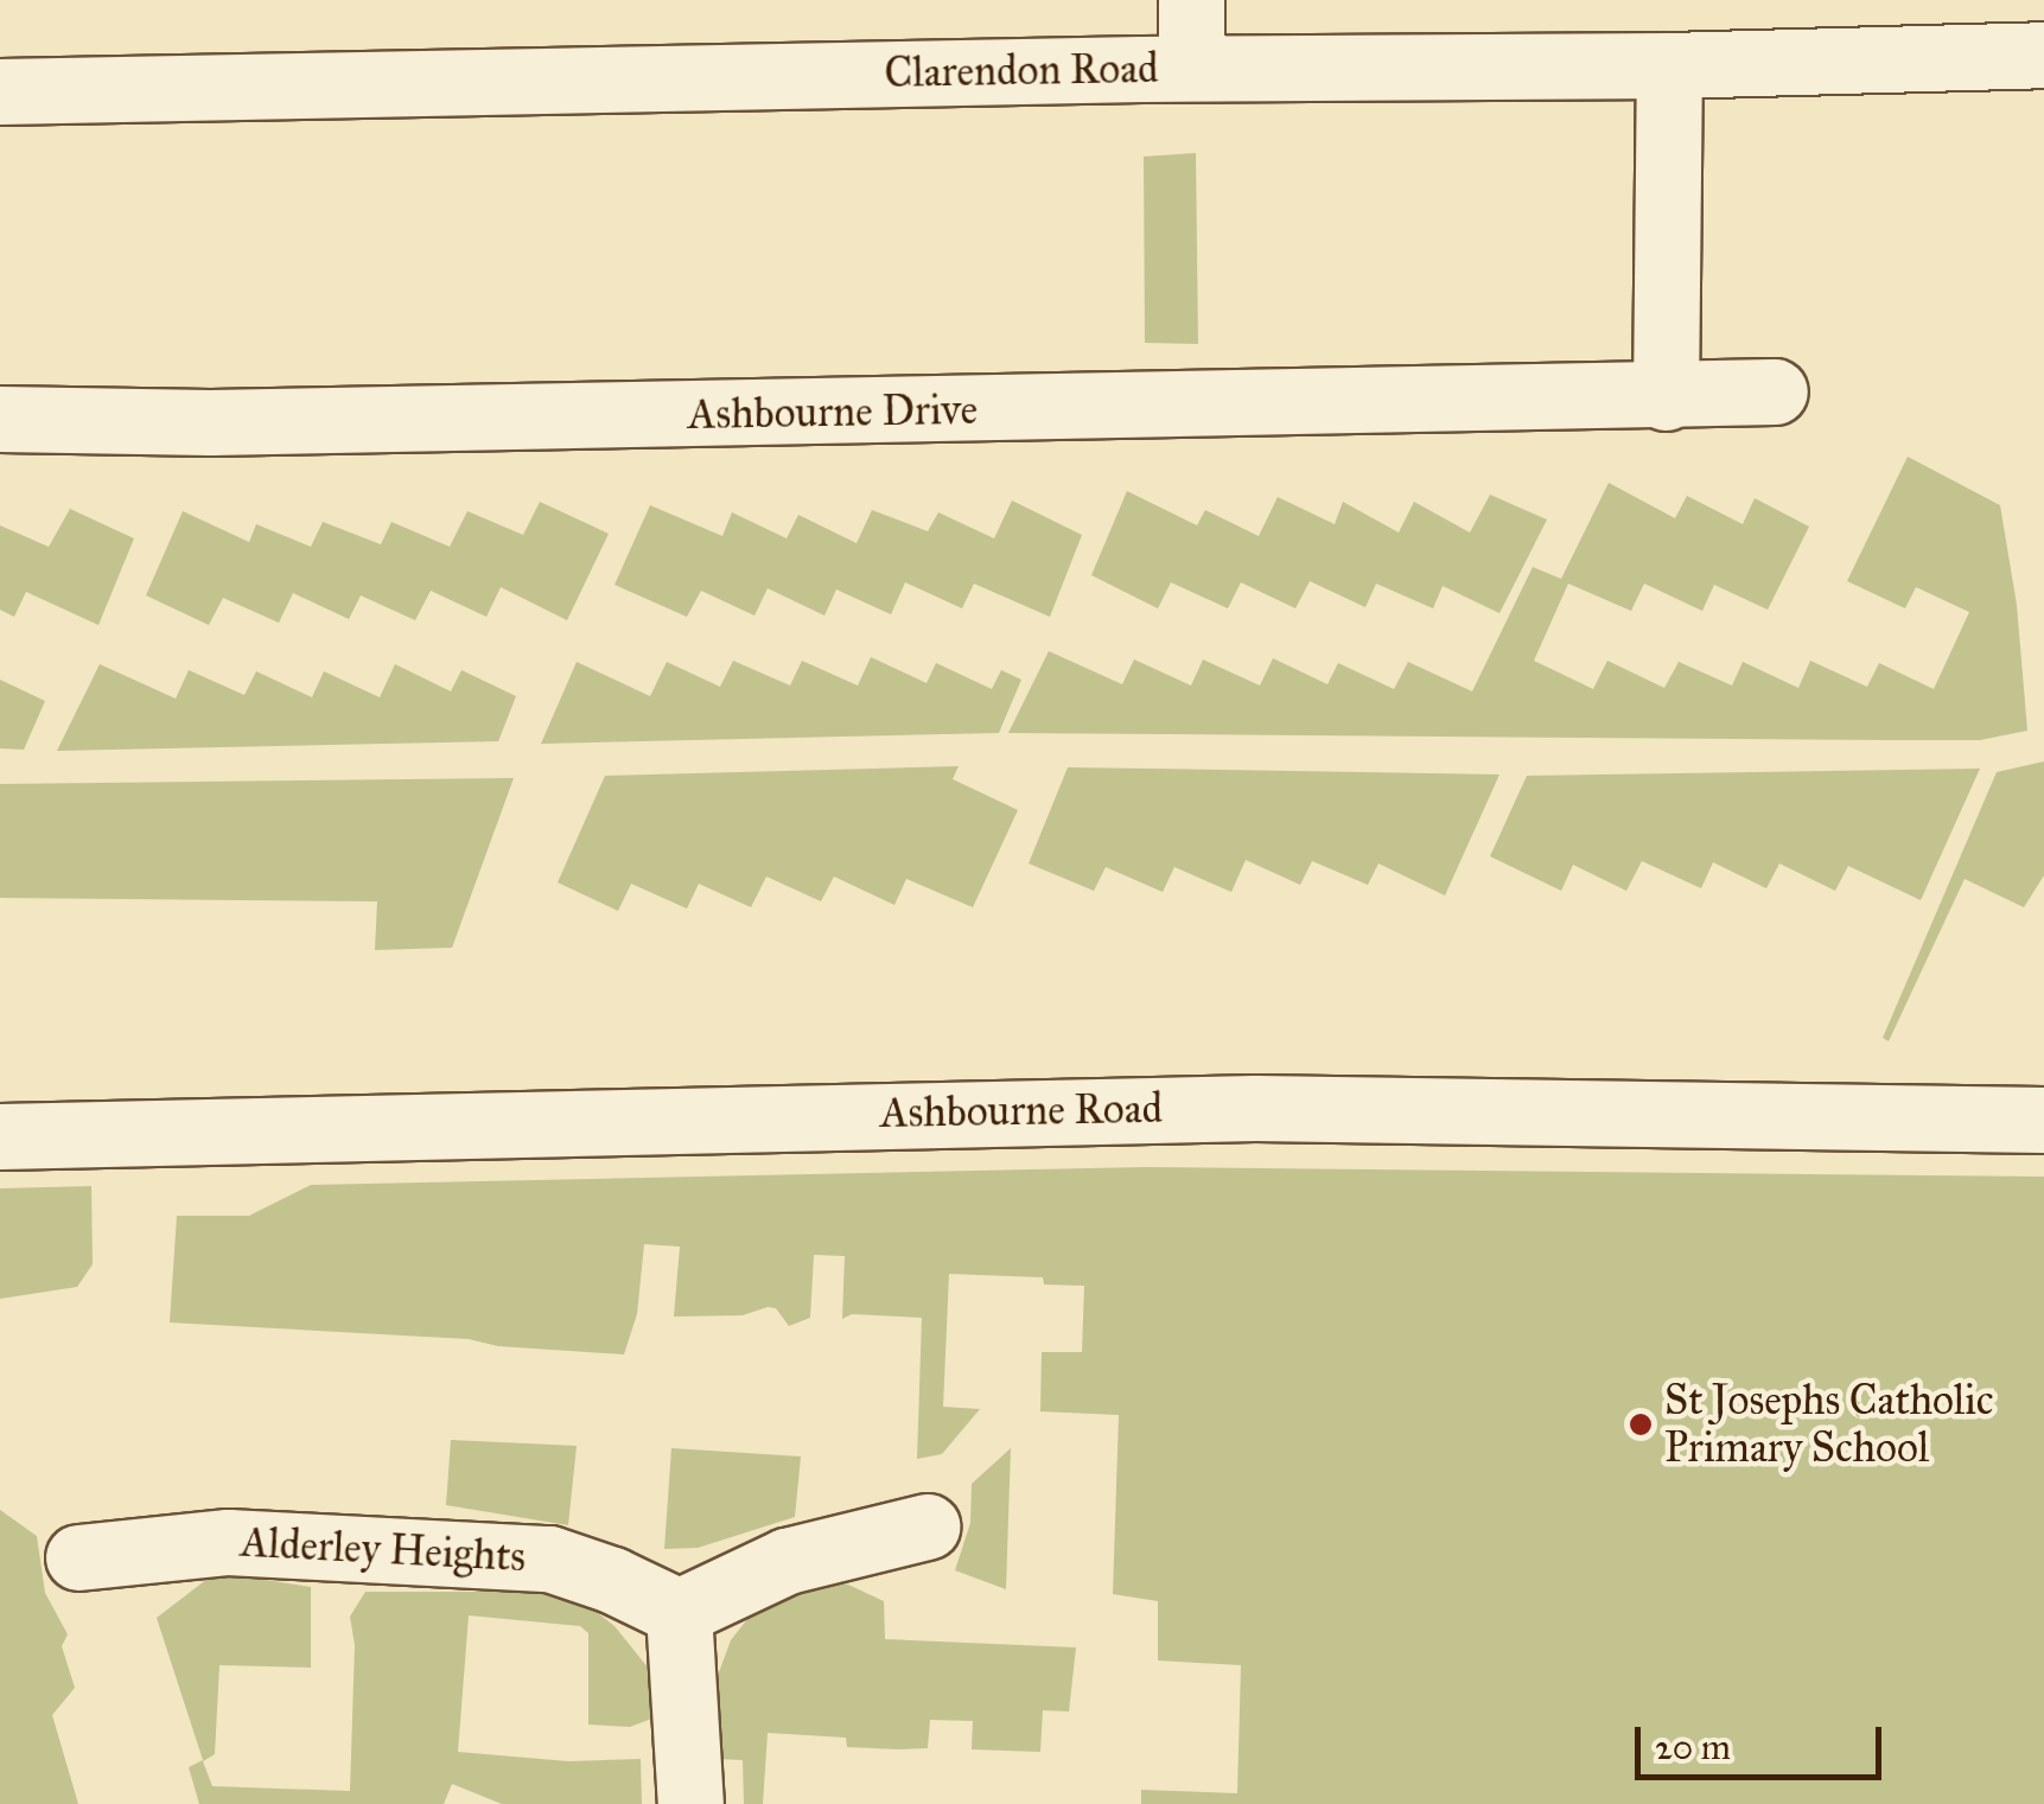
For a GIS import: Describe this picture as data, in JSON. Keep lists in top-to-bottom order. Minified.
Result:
{"streets":{"street":["Clarendon Road","Ashbourne Drive","Ashbourne Road","Alderley Heights"]},"places":["St Josephs Catholic Primary School"],"scale_bar":"20 m"}
